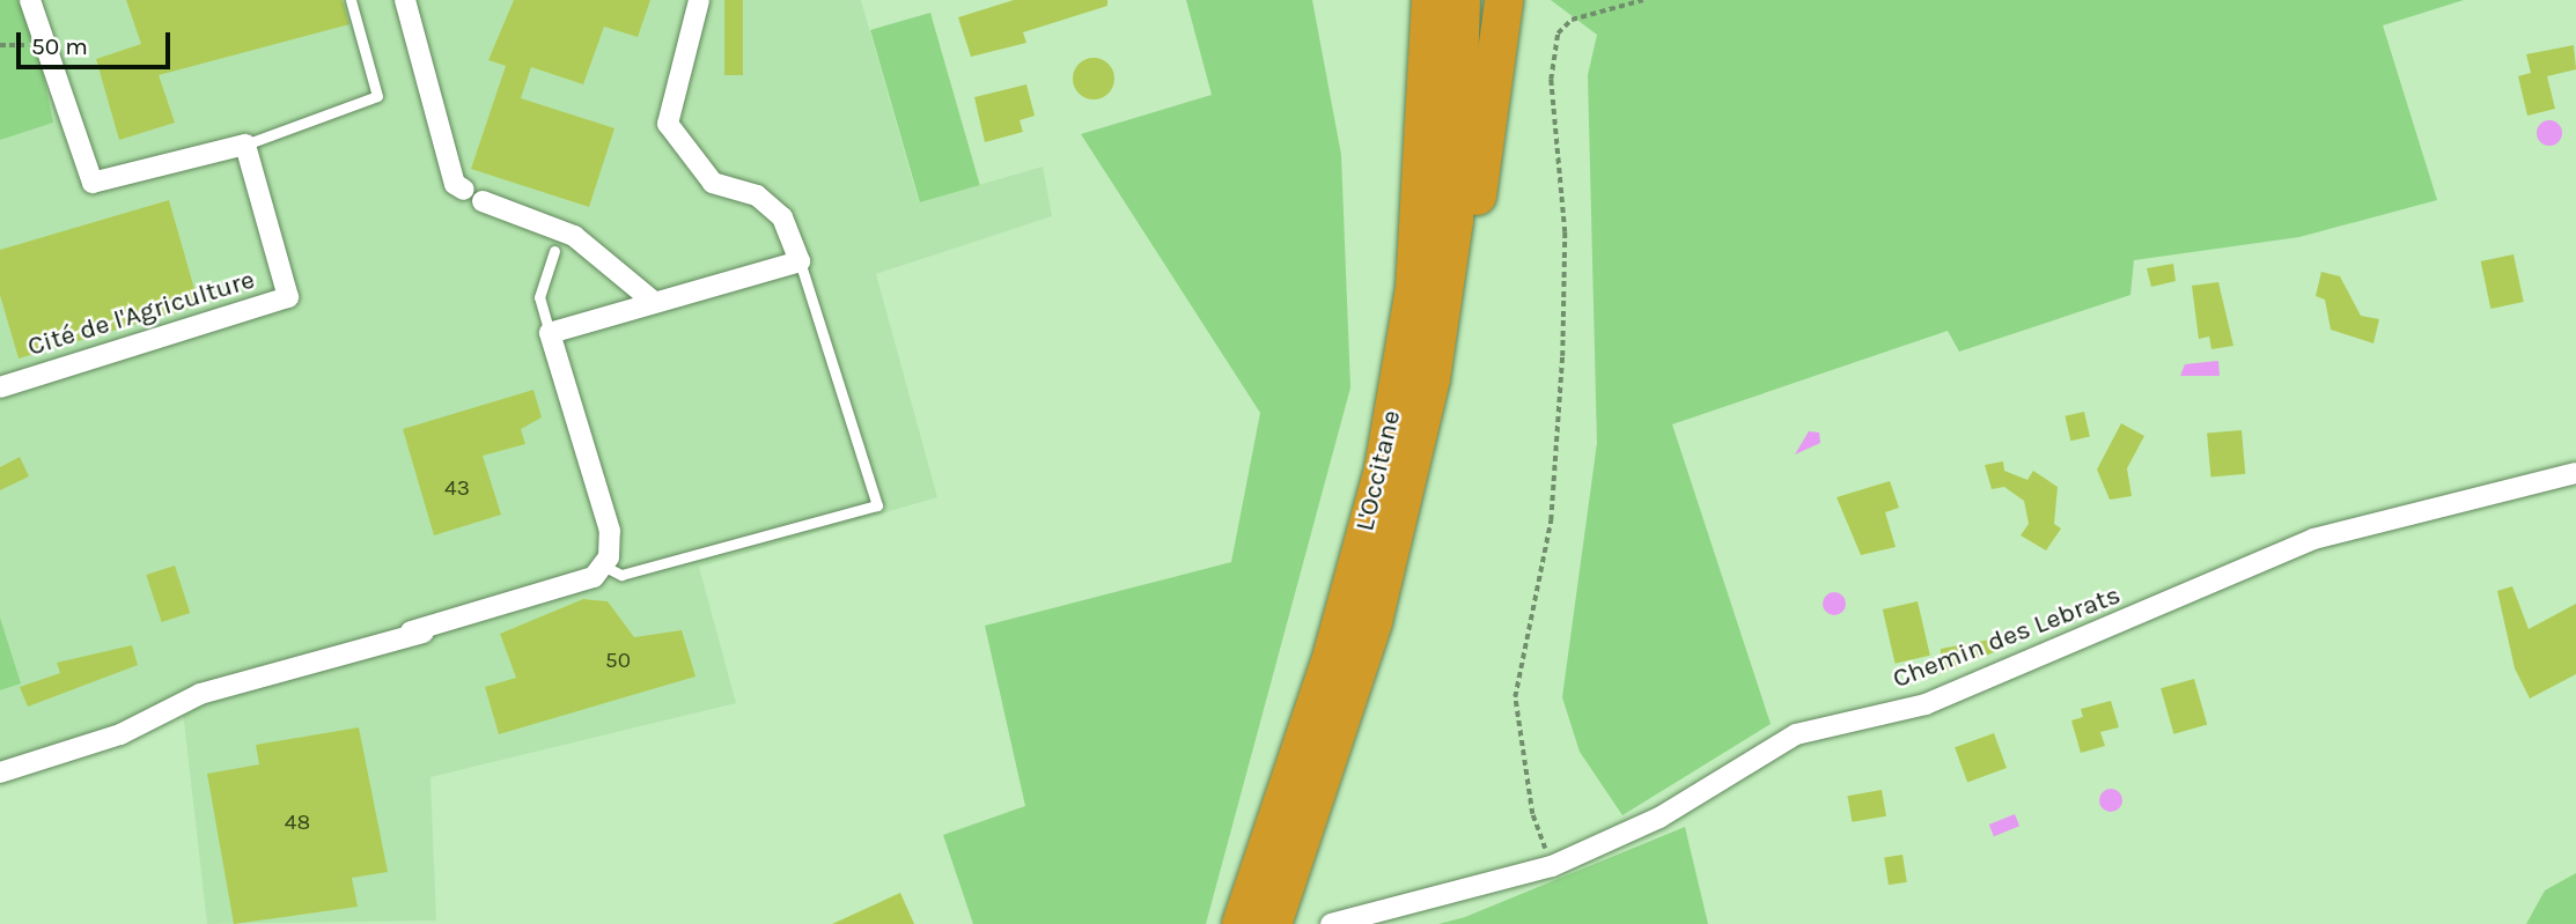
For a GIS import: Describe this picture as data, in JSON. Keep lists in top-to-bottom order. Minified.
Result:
{"streets":{"highway":["L'Occitane"],"street":["Cité de l'Agriculture","Chemin des Lebrats"]},"house_numbers":["43","50","48"],"scale_bar":"50 m"}
